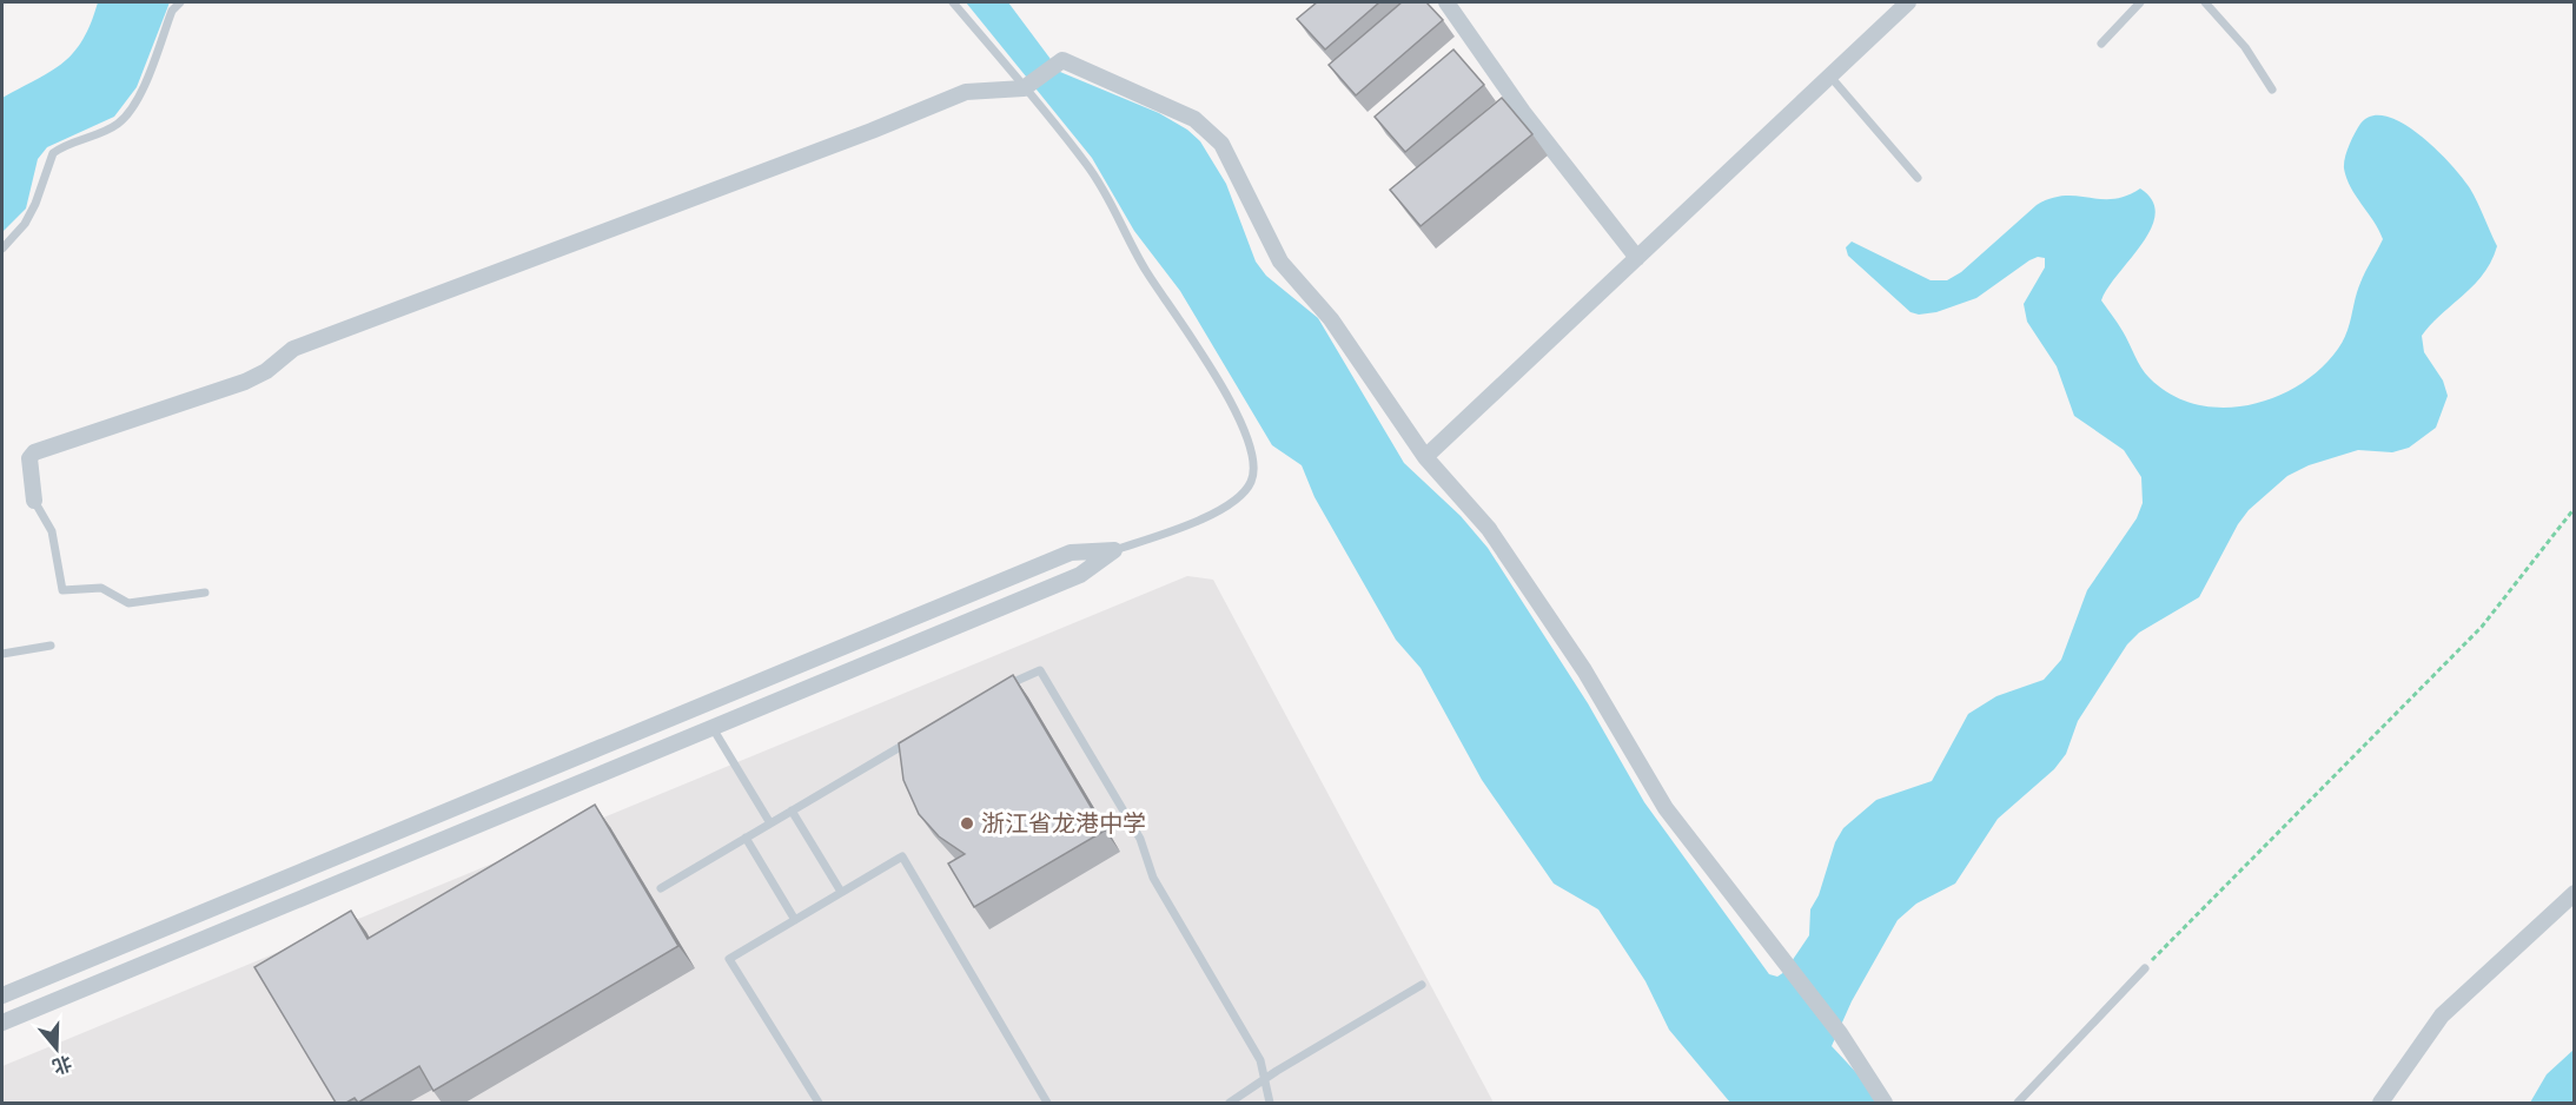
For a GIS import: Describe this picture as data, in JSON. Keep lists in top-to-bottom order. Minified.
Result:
{"places":["浙江省龙港中学"],"north":"bottom"}
